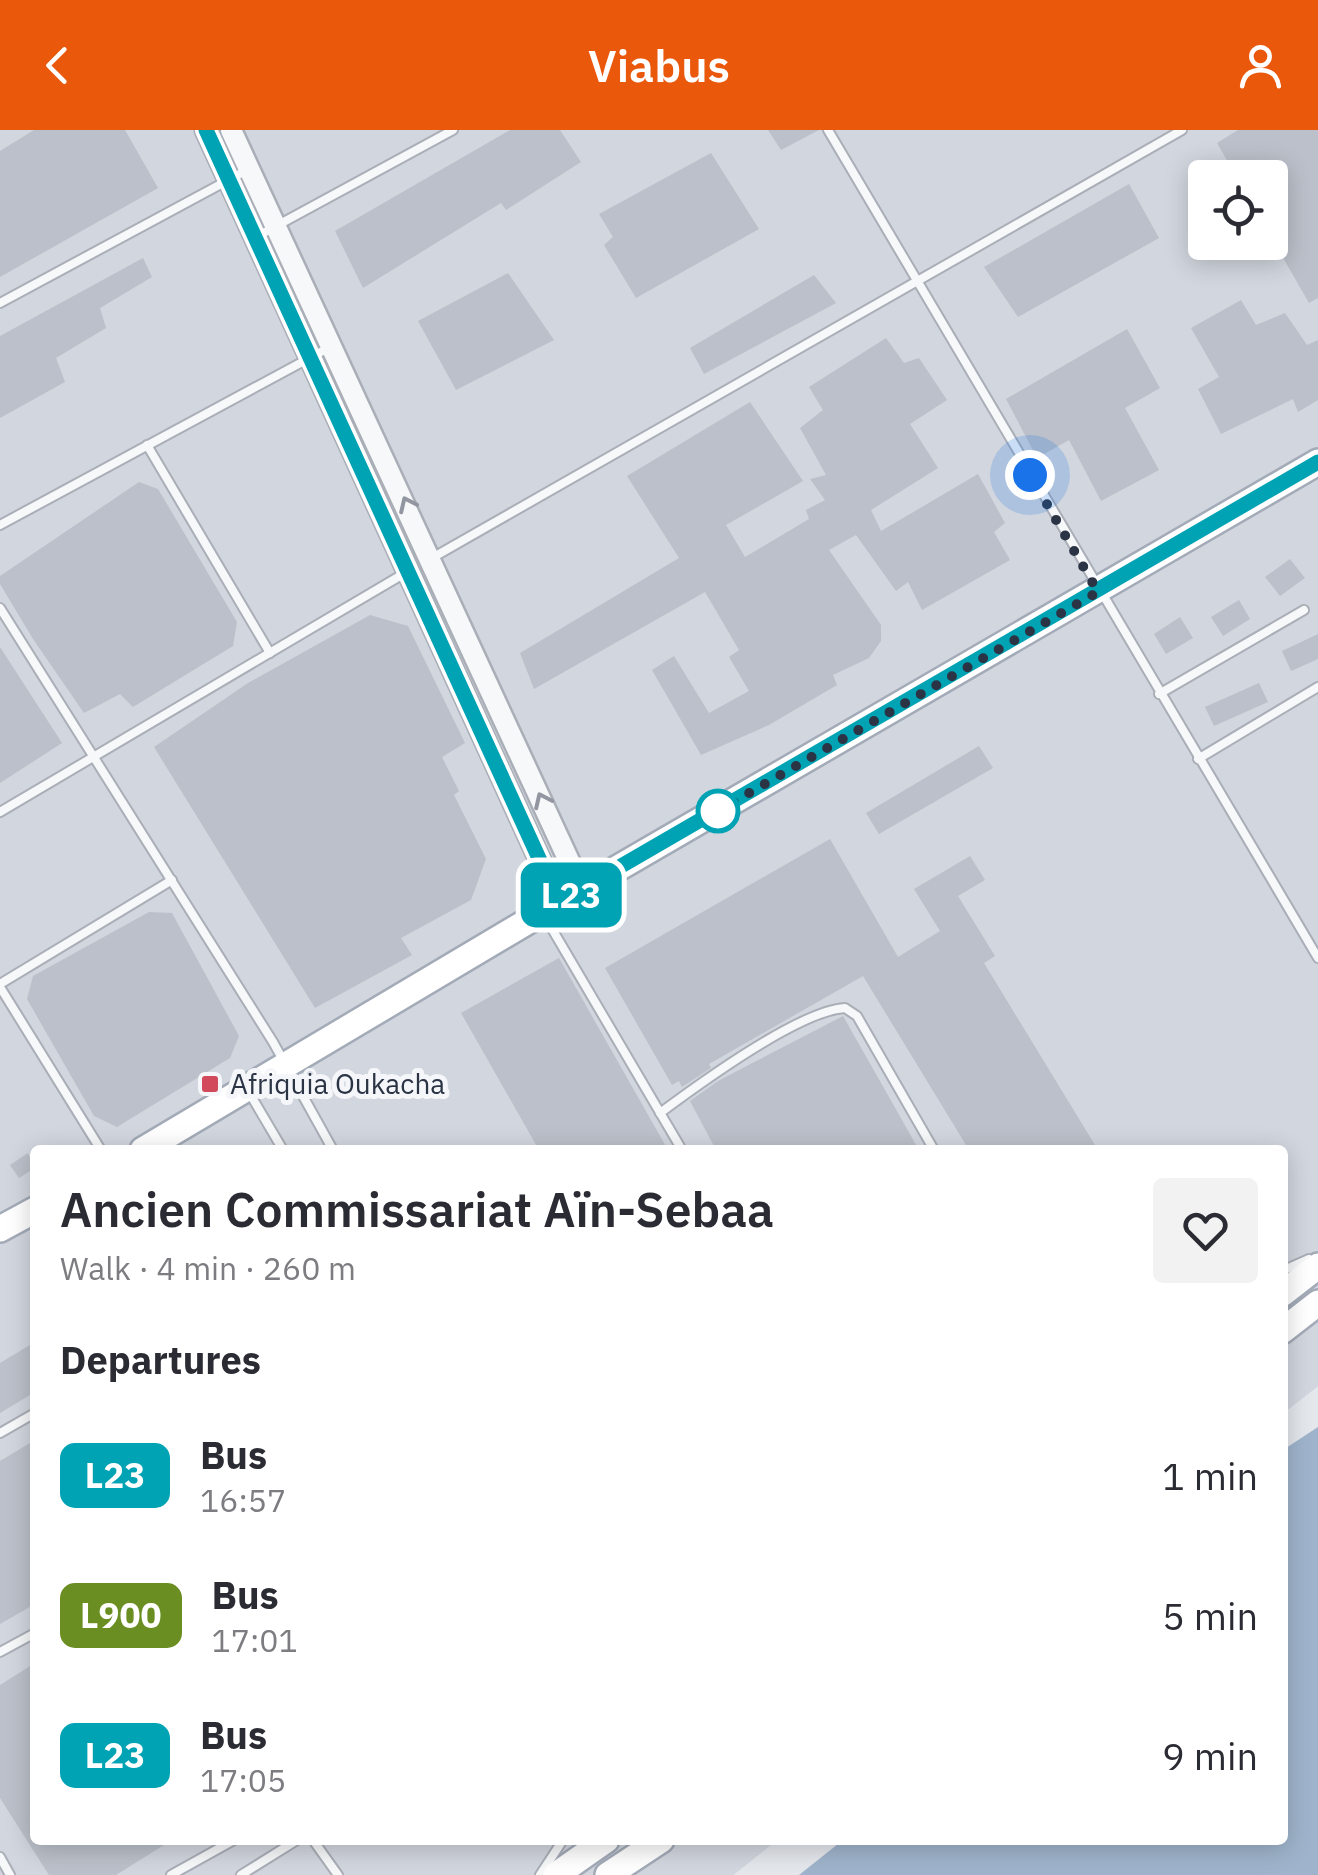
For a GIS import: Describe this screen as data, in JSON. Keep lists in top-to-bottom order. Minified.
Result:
{"places":{"transit":["Afriquia Oukacha"]},"lines":["bus line L23"],"page":{"header":"Viabus","on_map":"L23","heading":[["Ancien Commissariat Aïn-Sebaa","Walk · 4 min · 260 m"],"Departures"],"list":[{"mark":"L23","name":"Bus","note":"16:57","value":"1 min"},{"mark":"L900","name":"Bus","note":"17:01","value":"5 min"},{"mark":"L23","name":"Bus","note":"17:05","value":"9 min"}]}}
